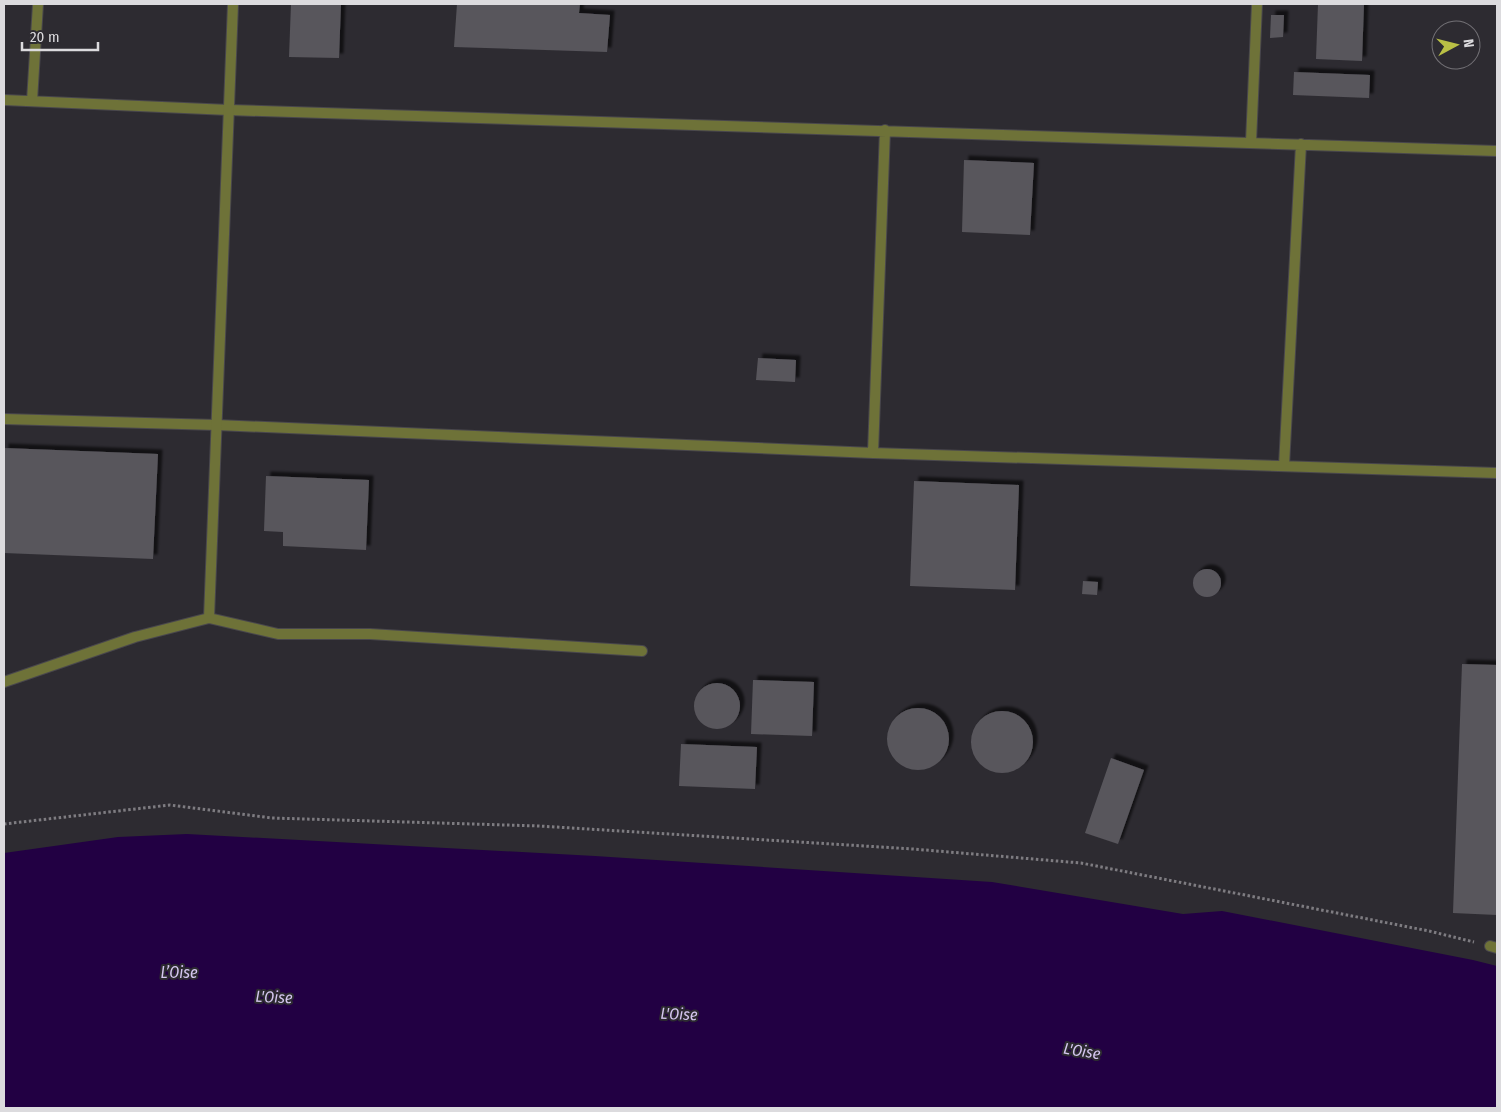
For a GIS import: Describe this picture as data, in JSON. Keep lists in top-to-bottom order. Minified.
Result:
{"water":["L’Oise","L'Oise"],"scale_bar":"20 m","north":"right"}
